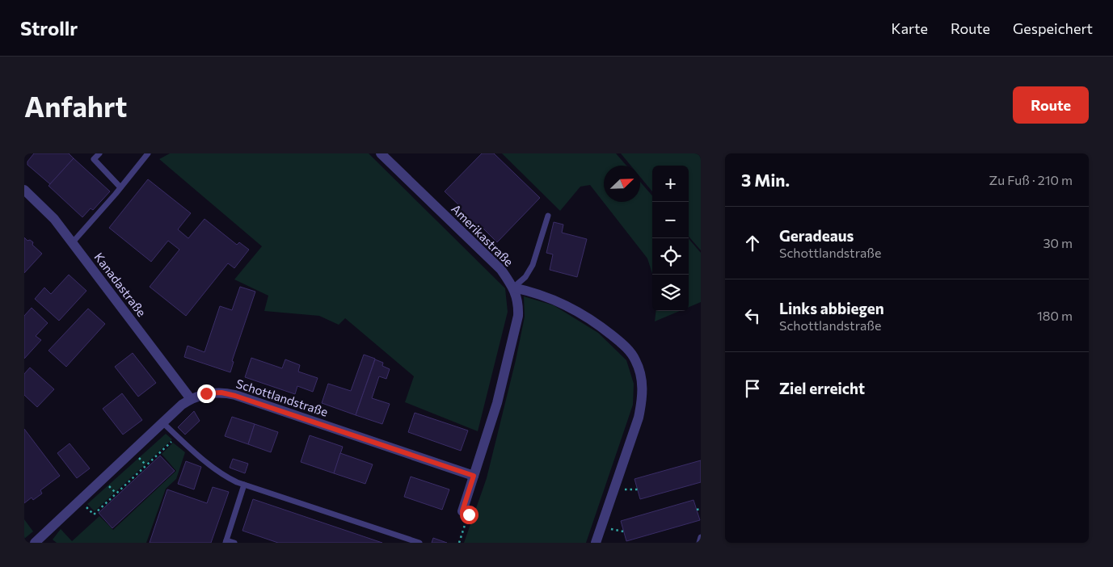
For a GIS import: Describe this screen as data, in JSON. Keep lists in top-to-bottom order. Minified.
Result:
{"streets":{"street":["Amerikastraße","Kanadastraße","Schottlandstraße"]},"crossings":[["Amerikastraße","Schottlandstraße"],["Kanadastraße","Schottlandstraße"]],"north":"top right","page":{"header":"Strollr","nav":["Karte","Route","Gespeichert"],"buttons":"Route","title":"Anfahrt","heading":["3 Min.","Zu Fuß · 210 m"],"map_buttons":["+","−"],"list":[["Geradeaus","Schottlandstraße","30 m"],["Links abbiegen","Schottlandstraße","180 m"],"Ziel erreicht"]}}
